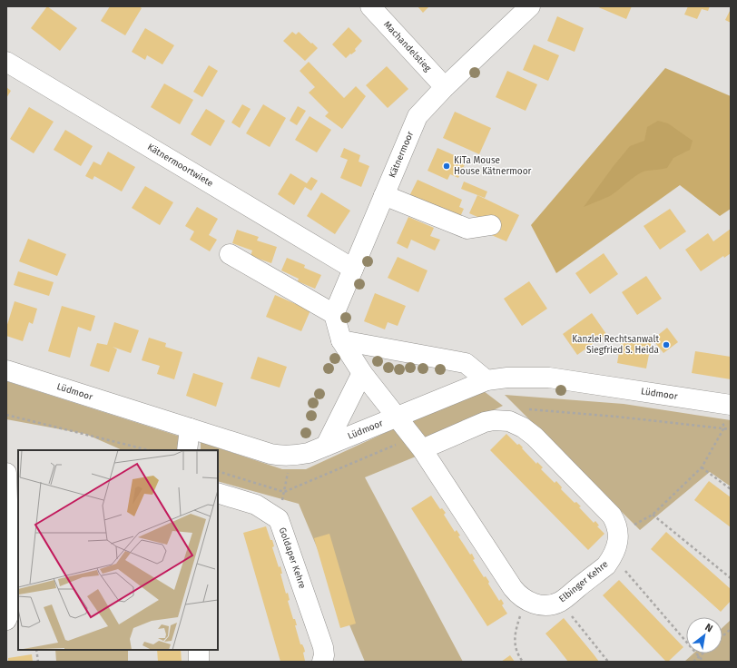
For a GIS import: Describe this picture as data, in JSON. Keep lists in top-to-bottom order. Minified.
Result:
{"streets":{"street":["Machandelstieg","Kätnermoor","Kätnermoortwiete","Lüdmoor","Goldaper Kehre","Elbinger Kehre"]},"crossings":[["Machandelstieg","Kätnermoor"],["Kätnermoor","Kätnermoortwiete"],["Lüdmoor","Elbinger Kehre"]],"places":["KiTa Mouse House Kätnermoor","Kanzlei Rechtsanwalt Siegfried S. Heida"],"north":"top right"}
